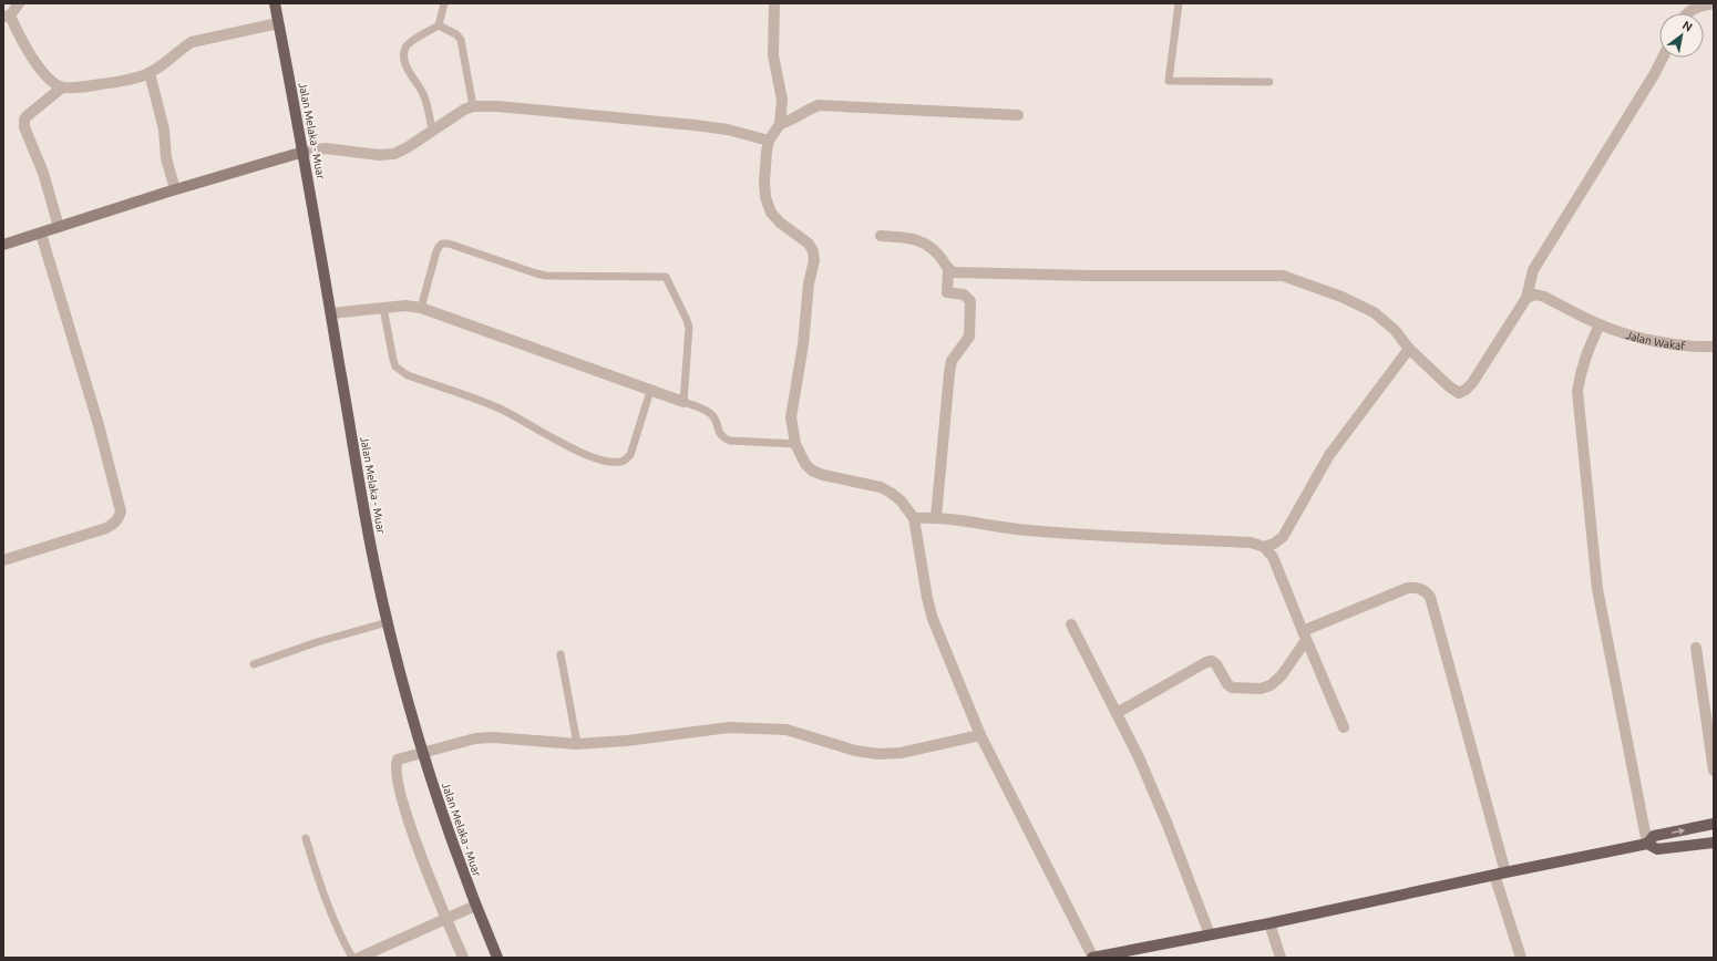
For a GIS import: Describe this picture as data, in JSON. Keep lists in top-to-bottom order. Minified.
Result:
{"streets":{"main road":["Jalan Melaka - Muar"],"street":["Jalan Wakaf"]},"north":"top right"}
